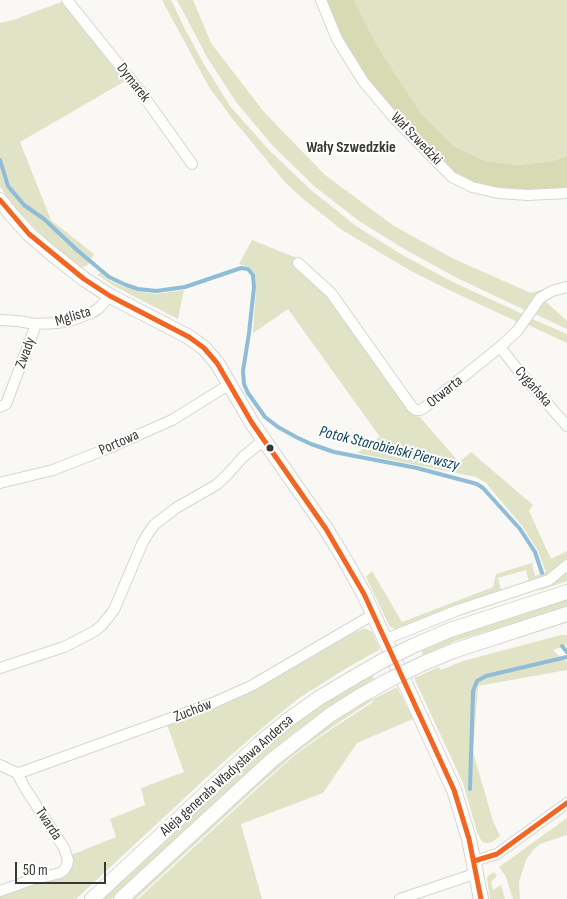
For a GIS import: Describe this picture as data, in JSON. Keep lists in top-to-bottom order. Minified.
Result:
{"streets":{"main road":["Aleja generała Władysława Andersa"],"street":["Dymarek","Wał Szwedzki","Mglista","Zwady","Cygańska","Otwarta","Portowa","Zuchów","Twarda"]},"crossings":[["Mglista","Zwady"],["Cygańska","Otwarta"],["Zuchów","Twarda"]],"districts":["Wały Szwedzkie"],"water":["Potok Starobielski Pierwszy"],"scale_bar":"50 m"}
